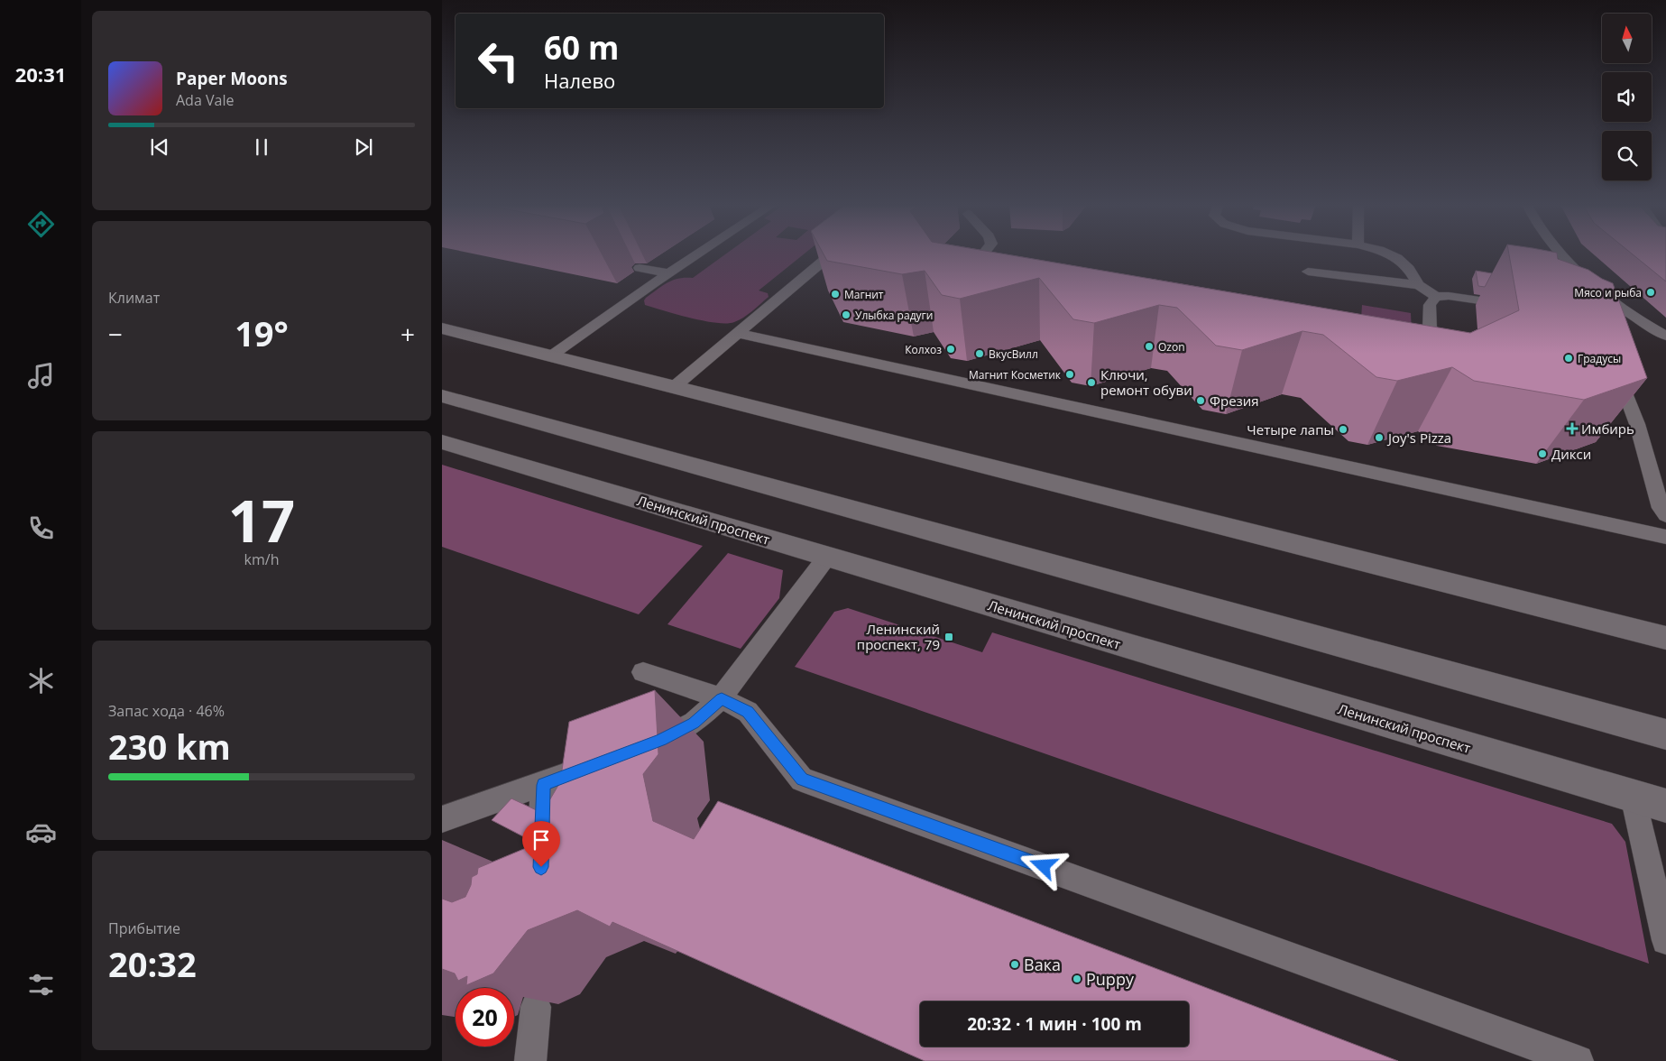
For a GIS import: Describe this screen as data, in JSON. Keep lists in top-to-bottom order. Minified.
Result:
{"streets":{"main road":["Ленинский проспект"]},"places":{"other":["Мясо и рыба","Магнит","Улыбка радуги","Ozon","Колхоз","ВкусВилл","Градусы","Магнит Косметик","Ключи, ремонт обуви","Фрезия","Четыре лапы","Joy's Pizza","Дикси","Вака","Puppy"],"health":["Имбирь"],"transit":["Ленинский проспект, 79"]},"north":"top","page":{"tabs":"20:31","turn":["60 m","Налево"],"song":["Paper Moons","Ada Vale"],"tile":["Климат",["17","km/h"],["Запас хода · 46%","230 km"],["Прибытие","20:32"]],"heat":["−","19°","+"],"limit":"20","trip":"20:32 · 1 мин · 100 m"}}
